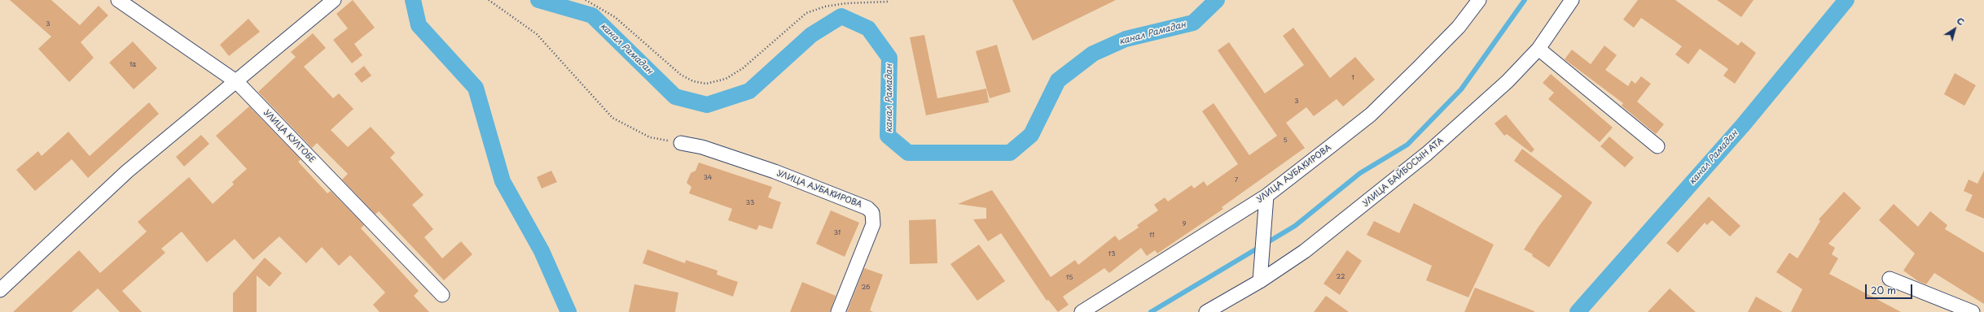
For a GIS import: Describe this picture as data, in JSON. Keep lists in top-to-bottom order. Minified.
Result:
{"streets":{"street":["УЛИЦА КУЛТОБЕ","УЛИЦА БАЙБОСЫН АТА","УЛИЦА АУБАКИРОВА"]},"water":["канал Рамадан"],"house_numbers":["3","1а","1","3","5","34","7","33","9","31","11","13","22","15","26"],"scale_bar":"20 m","north":"top right"}
